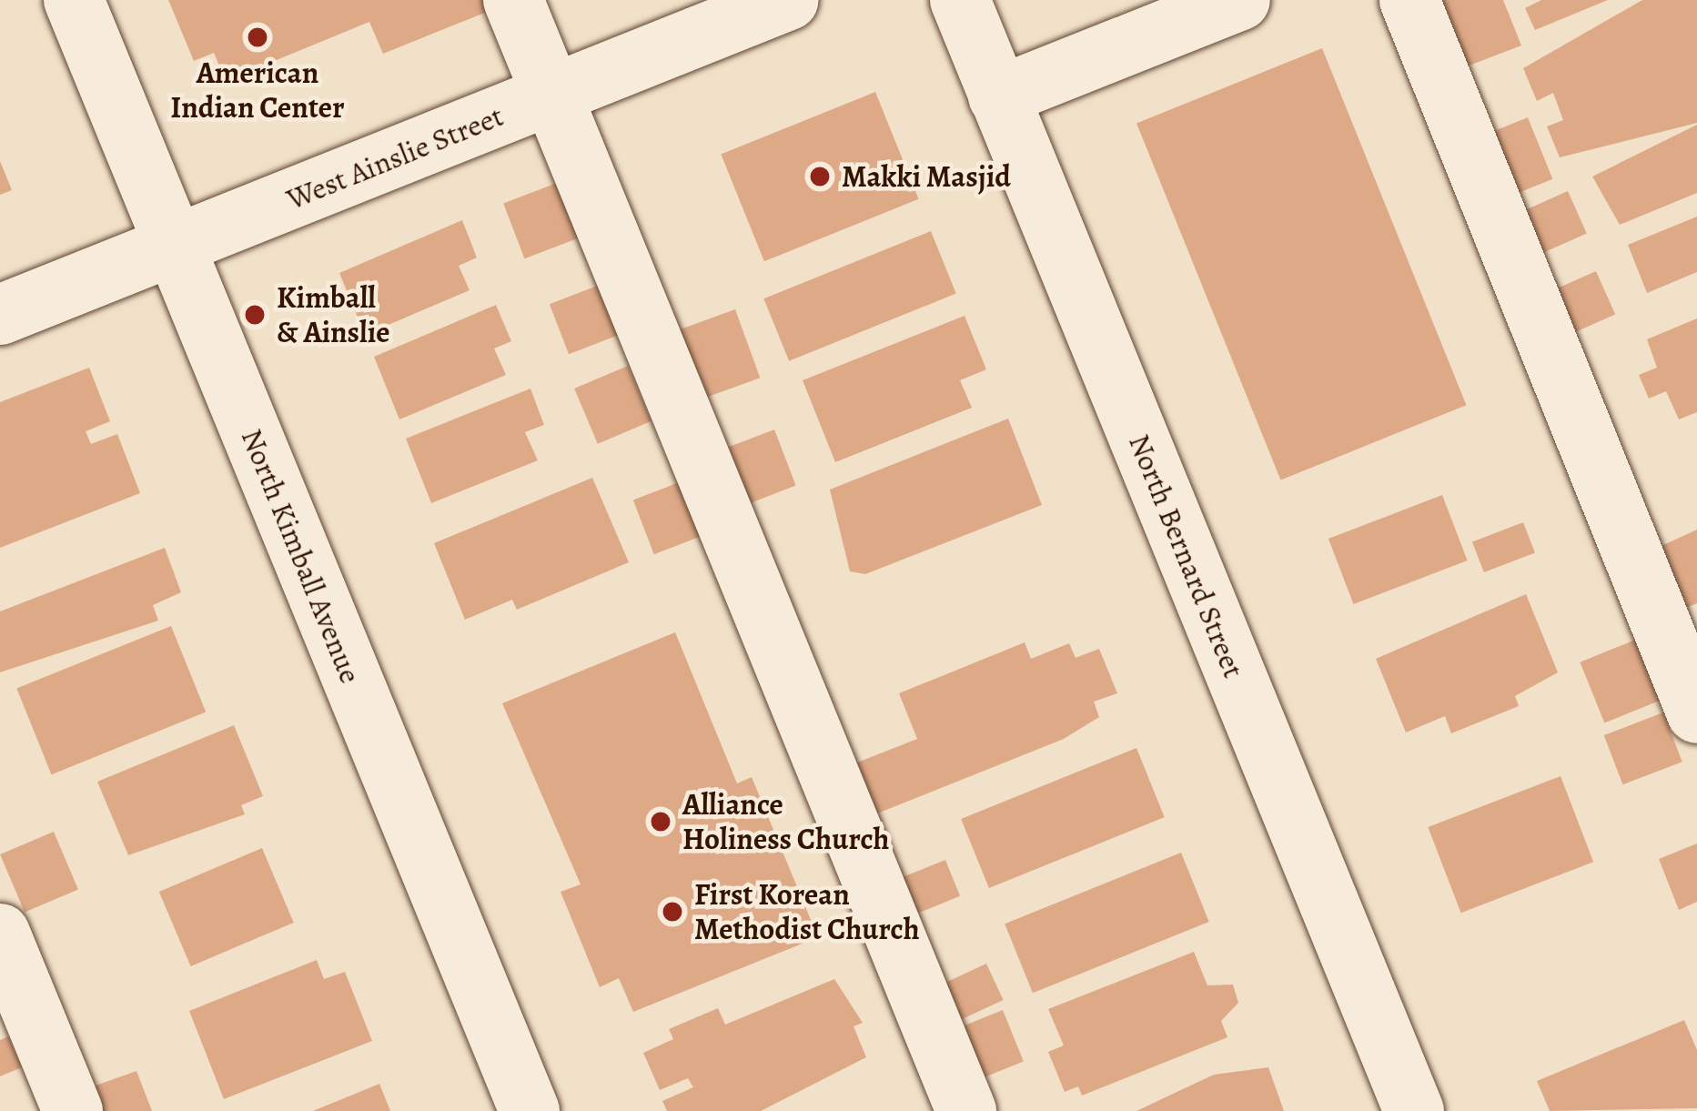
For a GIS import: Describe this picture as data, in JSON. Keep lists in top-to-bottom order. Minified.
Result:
{"streets":{"street":["West Ainslie Street","North Kimball Avenue","North Bernard Street"]},"crossings":[["West Ainslie Street","North Kimball Avenue"]],"places":["American Indian Center","Makki Masjid","Kimball & Ainslie","Alliance Holiness Church","First Korean Methodist Church"]}
